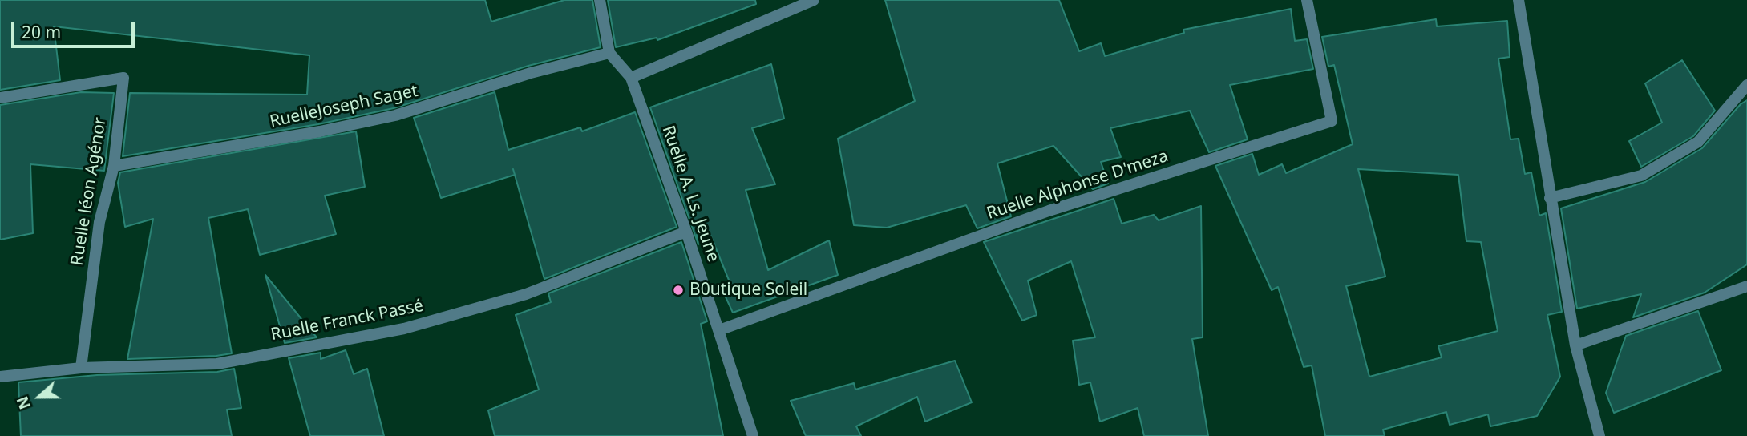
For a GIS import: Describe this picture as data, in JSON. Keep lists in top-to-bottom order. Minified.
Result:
{"streets":{"street":["RuelleJoseph Saget","Ruelle Alphonse D'meza","Ruelle léon Agénor","Ruelle A. Ls. Jeune","Ruelle Franck Passé"]},"crossings":[["RuelleJoseph Saget","Ruelle léon Agénor"],["RuelleJoseph Saget","Ruelle A. Ls. Jeune"],["Ruelle Alphonse D'meza","Ruelle A. Ls. Jeune"],["Ruelle léon Agénor","Ruelle Franck Passé"],["Ruelle A. Ls. Jeune","Ruelle Franck Passé"]],"places":["B0utique Soleil"],"scale_bar":"20 m","north":"left"}
